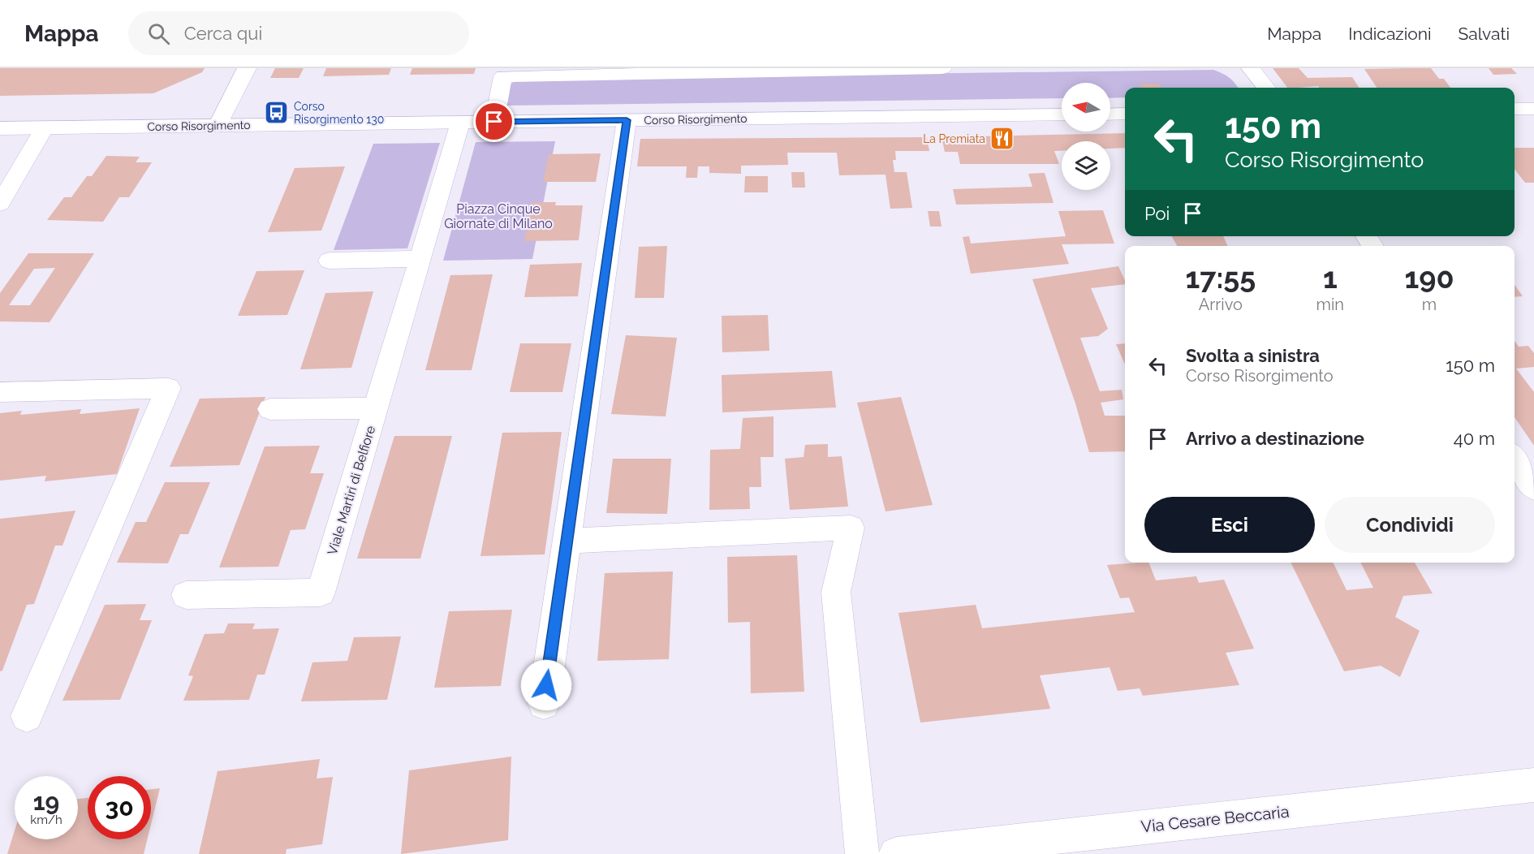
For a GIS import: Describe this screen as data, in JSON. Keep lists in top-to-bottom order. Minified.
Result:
{"streets":{"street":["Corso Risorgimento","Viale Martiri di Belfiore","Via Cesare Beccaria"]},"parks":["Piazza Cinque Giornate di Milano"],"places":{"bus stop":["Corso Risorgimento 130"],"restaurant":["La Premiata"]},"north":"left","page":{"header":"Mappa","search":"Cerca qui","nav":["Mappa","Indicazioni","Salvati"],"turn":["150 m","Corso Risorgimento"],"then":"Poi","eta":["17:55","Arrivo","1","min","190","m"],"list":[{"name":"Svolta a sinistra","note":"Corso Risorgimento","value":"150 m"},{"name":"Arrivo a destinazione","value":"40 m"}],"buttons":["Esci","Condividi"],"speed":"19 km/h","limit":"30"}}
